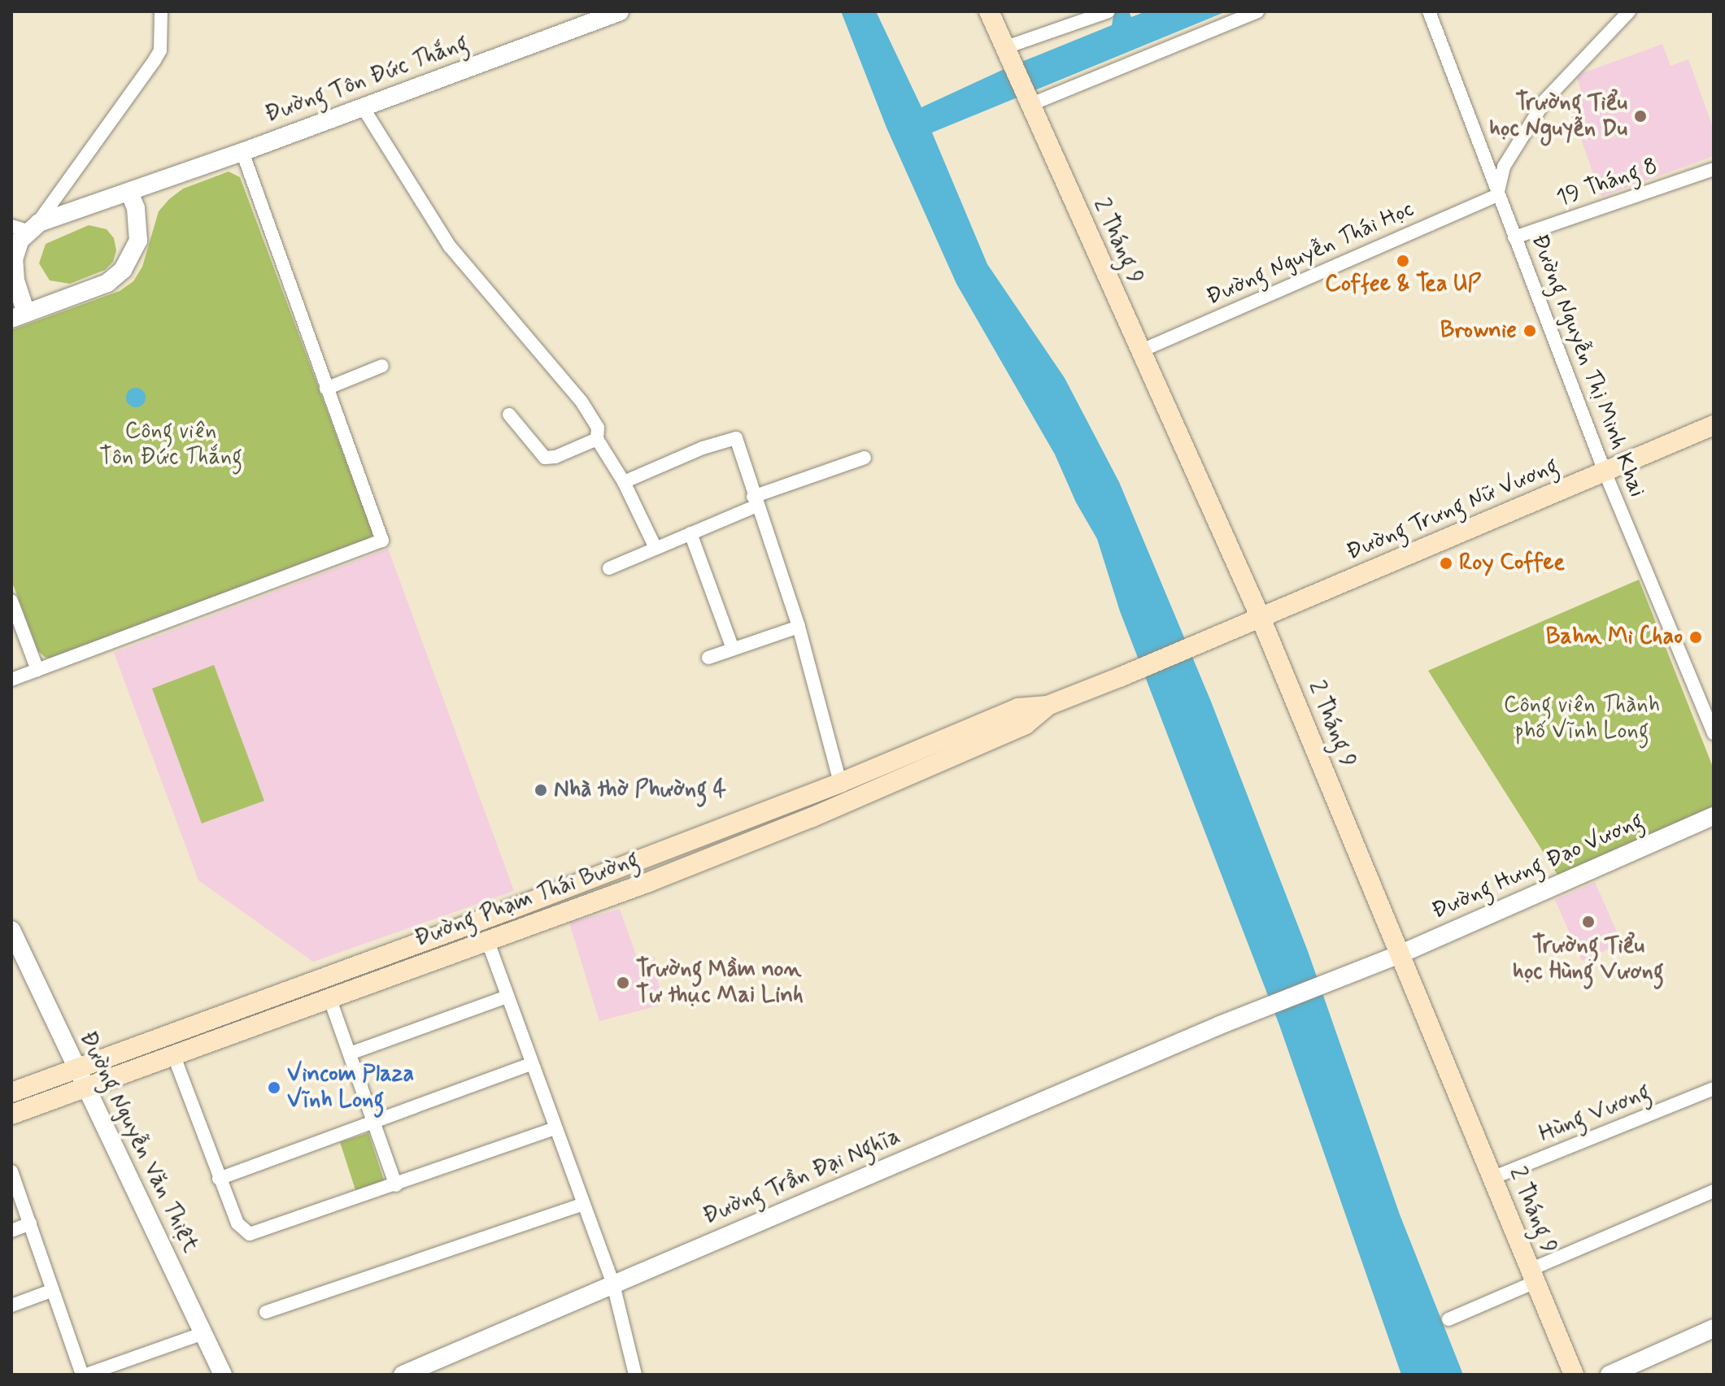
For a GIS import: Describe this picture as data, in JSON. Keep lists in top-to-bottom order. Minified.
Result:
{"streets":{"main road":["2 Tháng 9","Đường Trưng Nữ Vương","Đường Phạm Thái Bường"],"street":["Đường Tôn Đức Thắng","19 Tháng 8","Đường Nguyễn Thái Học","Đường Nguyễn Thị Minh Khai","Đường Hưng Đạo Vương","Hùng Vương","Đường Nguyễn Văn Thiệt","Đường Trần Đại Nghĩa"]},"crossings":[["19 Tháng 8","Đường Nguyễn Thị Minh Khai"],["2 Tháng 9","Đường Nguyễn Thái Học"],["2 Tháng 9","Đường Trưng Nữ Vương"],["2 Tháng 9","Đường Hưng Đạo Vương"],["2 Tháng 9","Hùng Vương"],["Đường Nguyễn Thái Học","Đường Nguyễn Thị Minh Khai"],["Đường Nguyễn Thị Minh Khai","Đường Trưng Nữ Vương"],["Đường Trưng Nữ Vương","Đường Phạm Thái Bường"],["Đường Hưng Đạo Vương","Đường Trần Đại Nghĩa"],["Đường Phạm Thái Bường","Đường Nguyễn Văn Thiệt"]],"parks":["Công viên Tôn Đức Thắng","Công viên Thành phố Vĩnh Long"],"places":["Trường Tiểu học Nguyễn Du","Coffee & Tea UP","Brownie","Roy Coffee","Bahn Mi Chao","Nhà thờ Phường 4","Trường Tiểu học Hùng Vương","Trường Mầm non Tư thục Mai Linh","Vincom Plaza Vĩnh Long"]}
